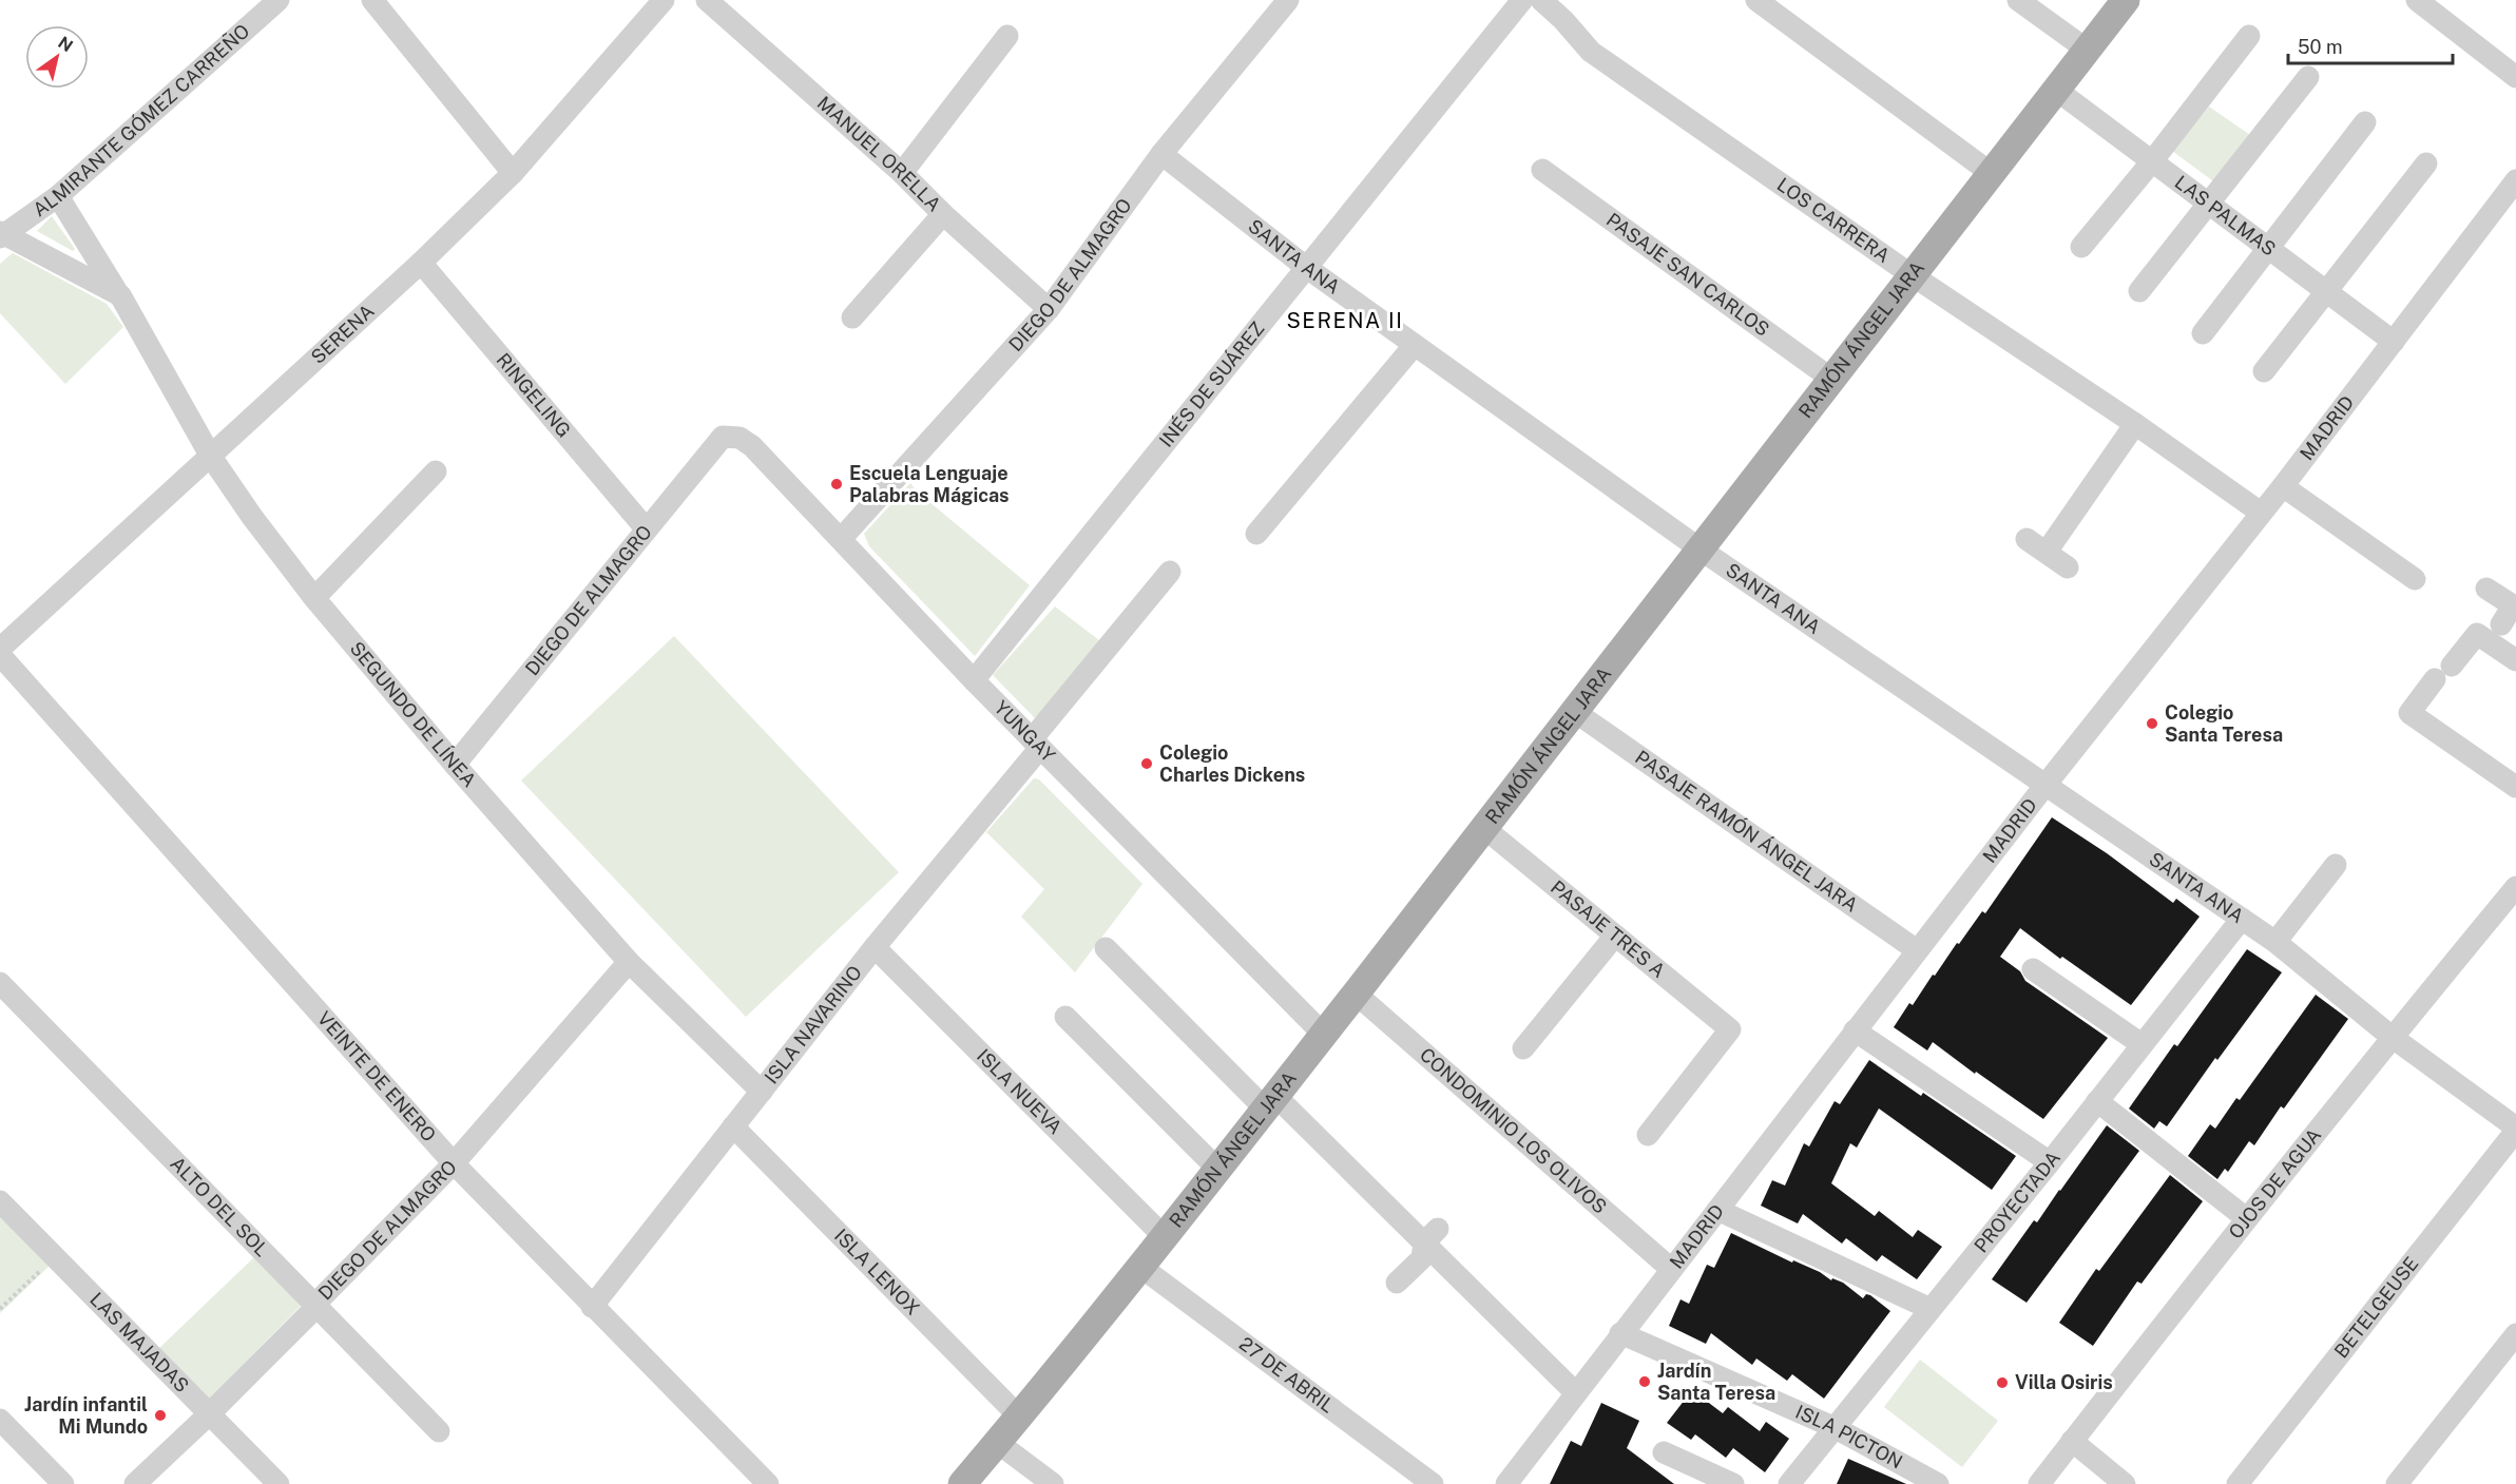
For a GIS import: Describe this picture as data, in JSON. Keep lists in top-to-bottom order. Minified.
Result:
{"streets":{"main road":["RAMÓN ÁNGEL JARA"],"street":["ALMIRANTE GÓMEZ CARREÑO","MANUEL ORELLA","LAS PALMAS","LOS CARRERA","SANTA ANA","DIEGO DE ALMAGRO","PASAJE SAN CARLOS","SERENA","INÉS DE SUÁREZ","RINGELING","MADRID","SEGUNDO DE LÍNEA","YUNGAY","PASAJE RAMÓN ÁNGEL JARA","PASAJE TRES A","ISLA NAVARINO","VEINTE DE ENERO","ISLA NUEVA","CONDOMINIO LOS OLIVOS","OJOS DE AGUA","PROYECTADA","ALTO DEL SOL","ISLA LENOX","BETELGEUSE","LAS MAJADAS","27 DE ABRIL","ISLA PICTON"]},"crossings":[["ALMIRANTE GÓMEZ CARREÑO","SEGUNDO DE LÍNEA"],["MANUEL ORELLA","DIEGO DE ALMAGRO"],["LAS PALMAS","RAMÓN ÁNGEL JARA"],["LAS PALMAS","MADRID"],["LOS CARRERA","RAMÓN ÁNGEL JARA"],["LOS CARRERA","MADRID"],["SANTA ANA","DIEGO DE ALMAGRO"],["SANTA ANA","RAMÓN ÁNGEL JARA"],["SANTA ANA","INÉS DE SUÁREZ"],["SANTA ANA","MADRID"],["SANTA ANA","OJOS DE AGUA"],["SANTA ANA","PROYECTADA"],["SANTA ANA","BETELGEUSE"],["DIEGO DE ALMAGRO","RINGELING"],["DIEGO DE ALMAGRO","SEGUNDO DE LÍNEA"],["DIEGO DE ALMAGRO","YUNGAY"],["DIEGO DE ALMAGRO","VEINTE DE ENERO"],["DIEGO DE ALMAGRO","ALTO DEL SOL"],["DIEGO DE ALMAGRO","LAS MAJADAS"],["PASAJE SAN CARLOS","RAMÓN ÁNGEL JARA"],["SERENA","RINGELING"],["SERENA","SEGUNDO DE LÍNEA"],["RAMÓN ÁNGEL JARA","YUNGAY"],["RAMÓN ÁNGEL JARA","PASAJE RAMÓN ÁNGEL JARA"],["RAMÓN ÁNGEL JARA","PASAJE TRES A"],["RAMÓN ÁNGEL JARA","ISLA NUEVA"],["RAMÓN ÁNGEL JARA","CONDOMINIO LOS OLIVOS"],["RAMÓN ÁNGEL JARA","ISLA LENOX"],["RAMÓN ÁNGEL JARA","27 DE ABRIL"],["INÉS DE SUÁREZ","YUNGAY"],["MADRID","PASAJE RAMÓN ÁNGEL JARA"],["MADRID","CONDOMINIO LOS OLIVOS"],["MADRID","ISLA PICTON"],["SEGUNDO DE LÍNEA","ISLA NAVARINO"],["YUNGAY","ISLA NAVARINO"],["ISLA NAVARINO","VEINTE DE ENERO"],["ISLA NAVARINO","ISLA NUEVA"],["ISLA NAVARINO","ISLA LENOX"],["PROYECTADA","ISLA PICTON"]],"districts":["SERENA II"],"places":["Escuela Lenguaje Palabras Mágicas","Colegio Santa Teresa","Colegio Charles Dickens","Jardín Santa Teresa","Villa Osiris","Jardín infantil Mi Mundo"],"scale_bar":"50 m","north":"top right"}
